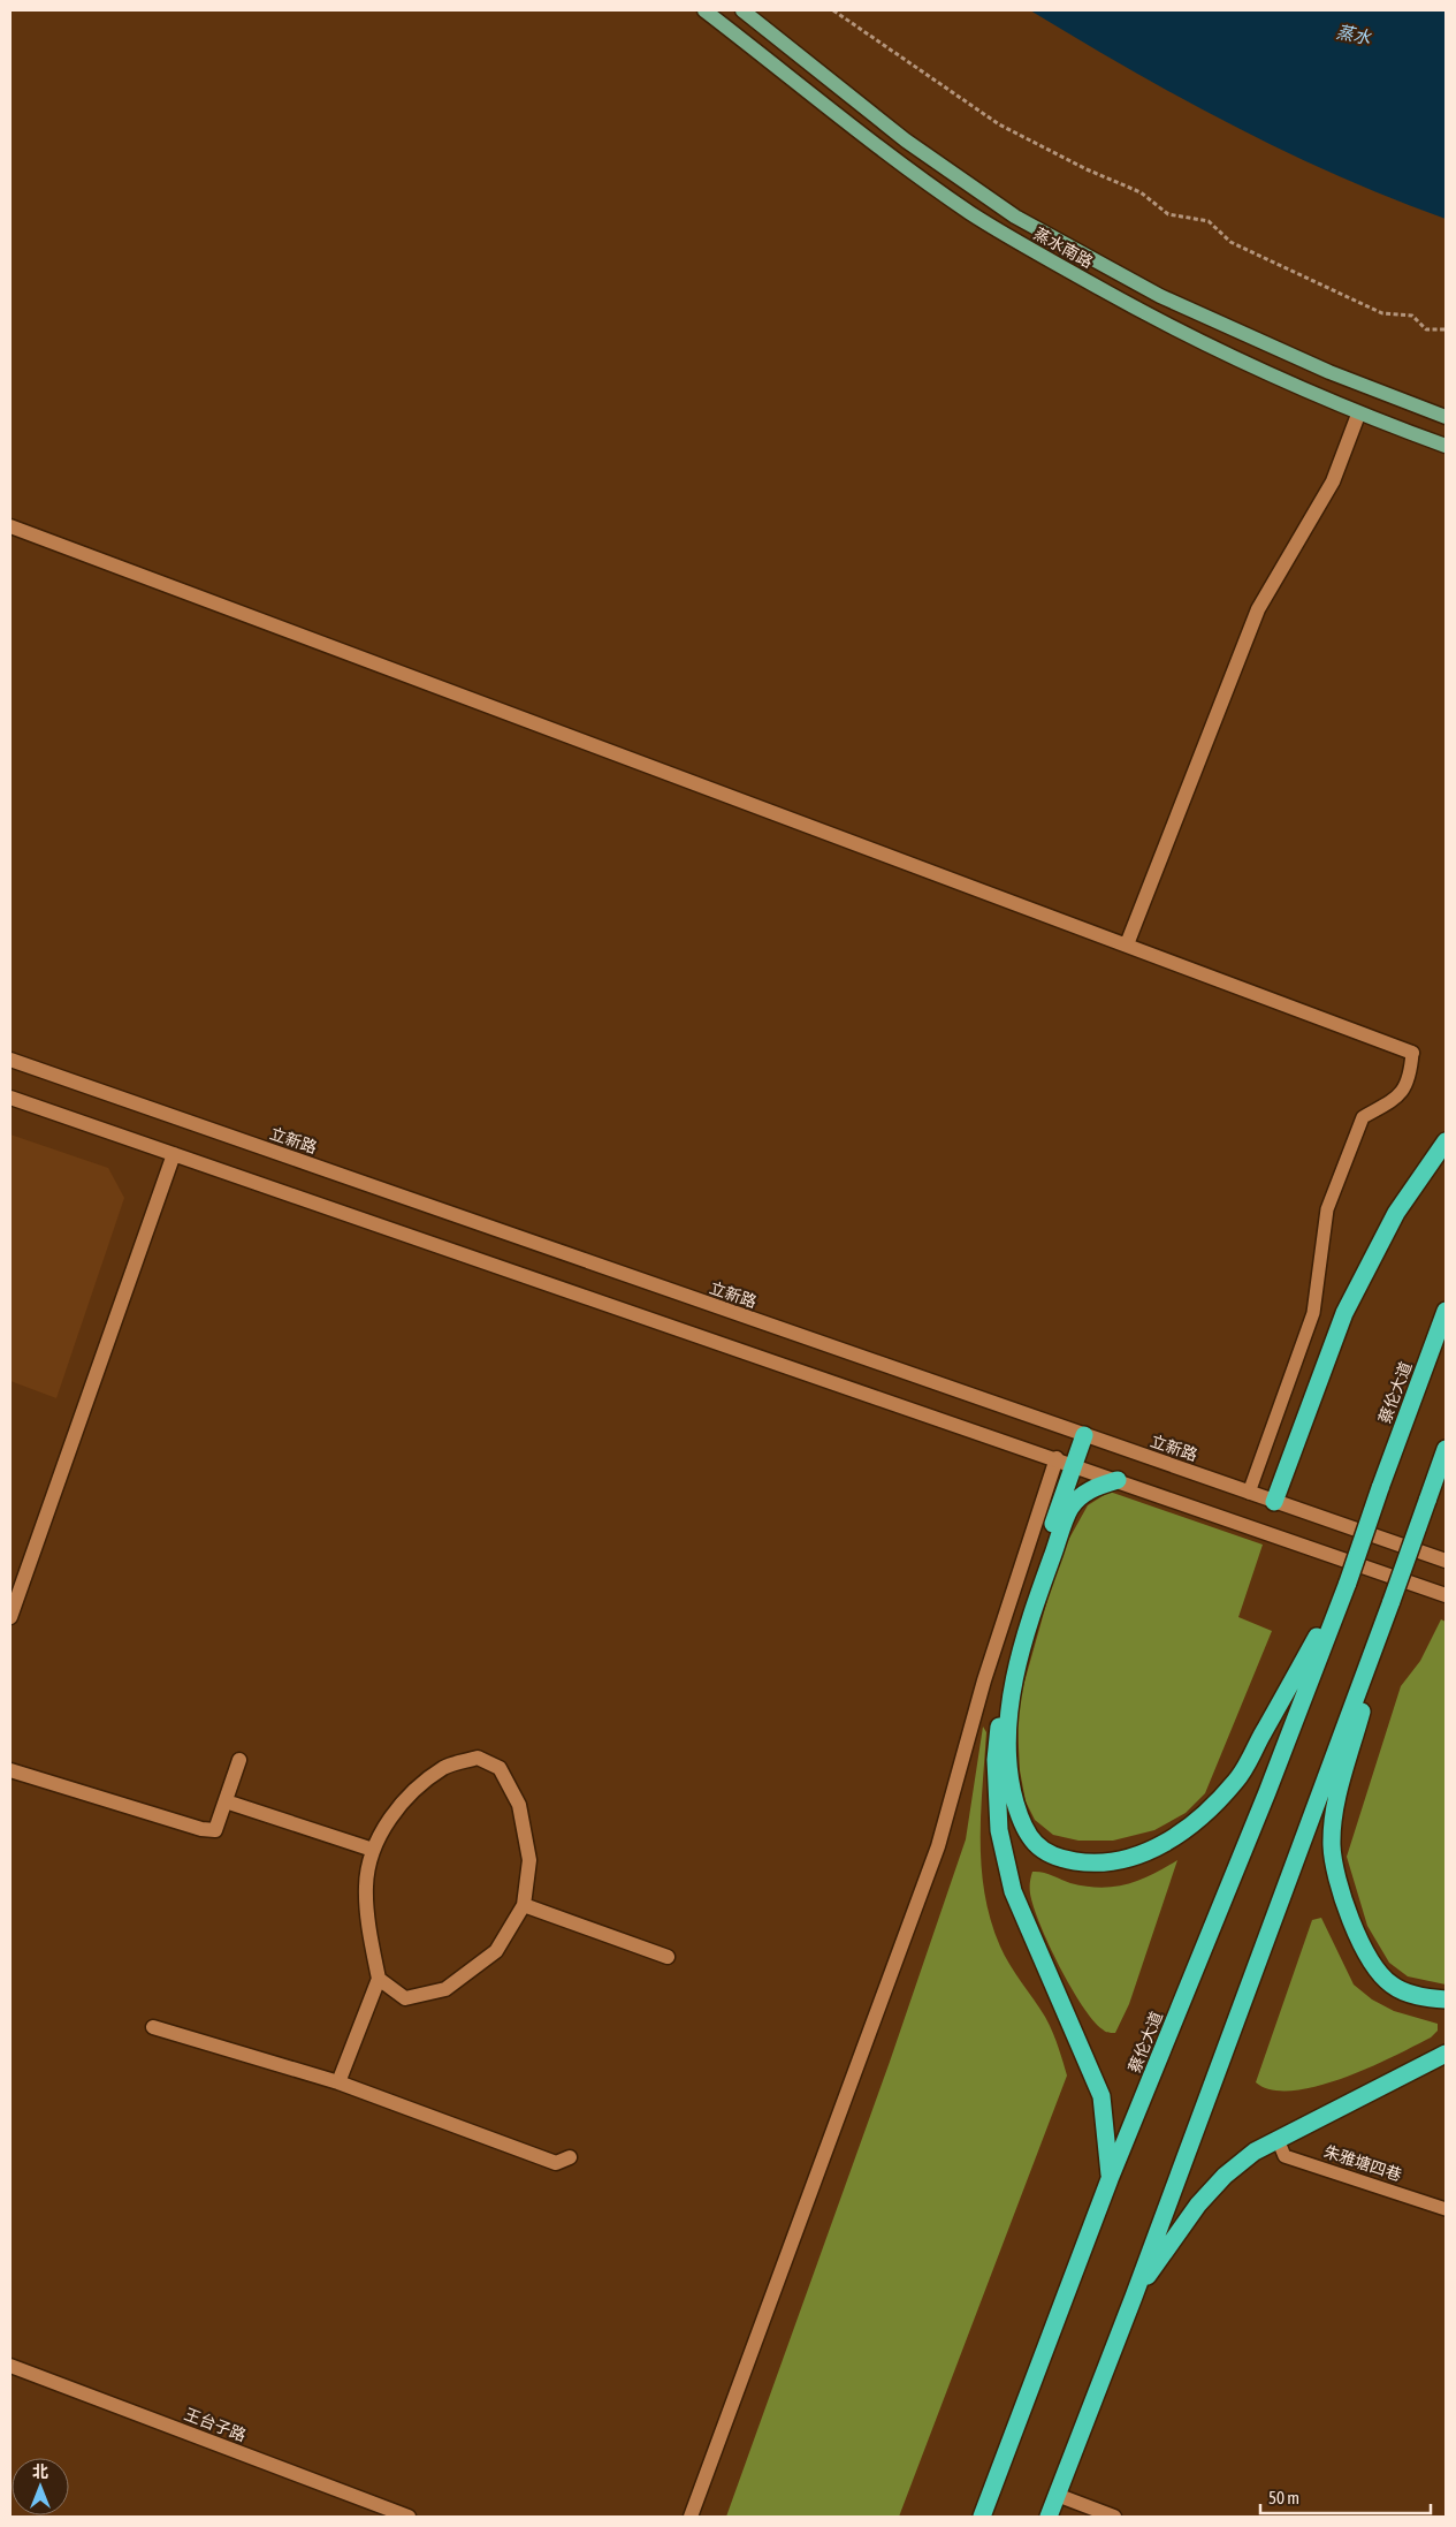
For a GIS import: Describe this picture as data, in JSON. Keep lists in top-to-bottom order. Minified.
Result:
{"streets":{"highway":["蔡伦大道"],"main road":["蒸水南路"],"street":["立新路","王台子路"],"lane":["朱雅塘四巷"]},"water":["蒸水"],"scale_bar":"50 m","north":"top"}
